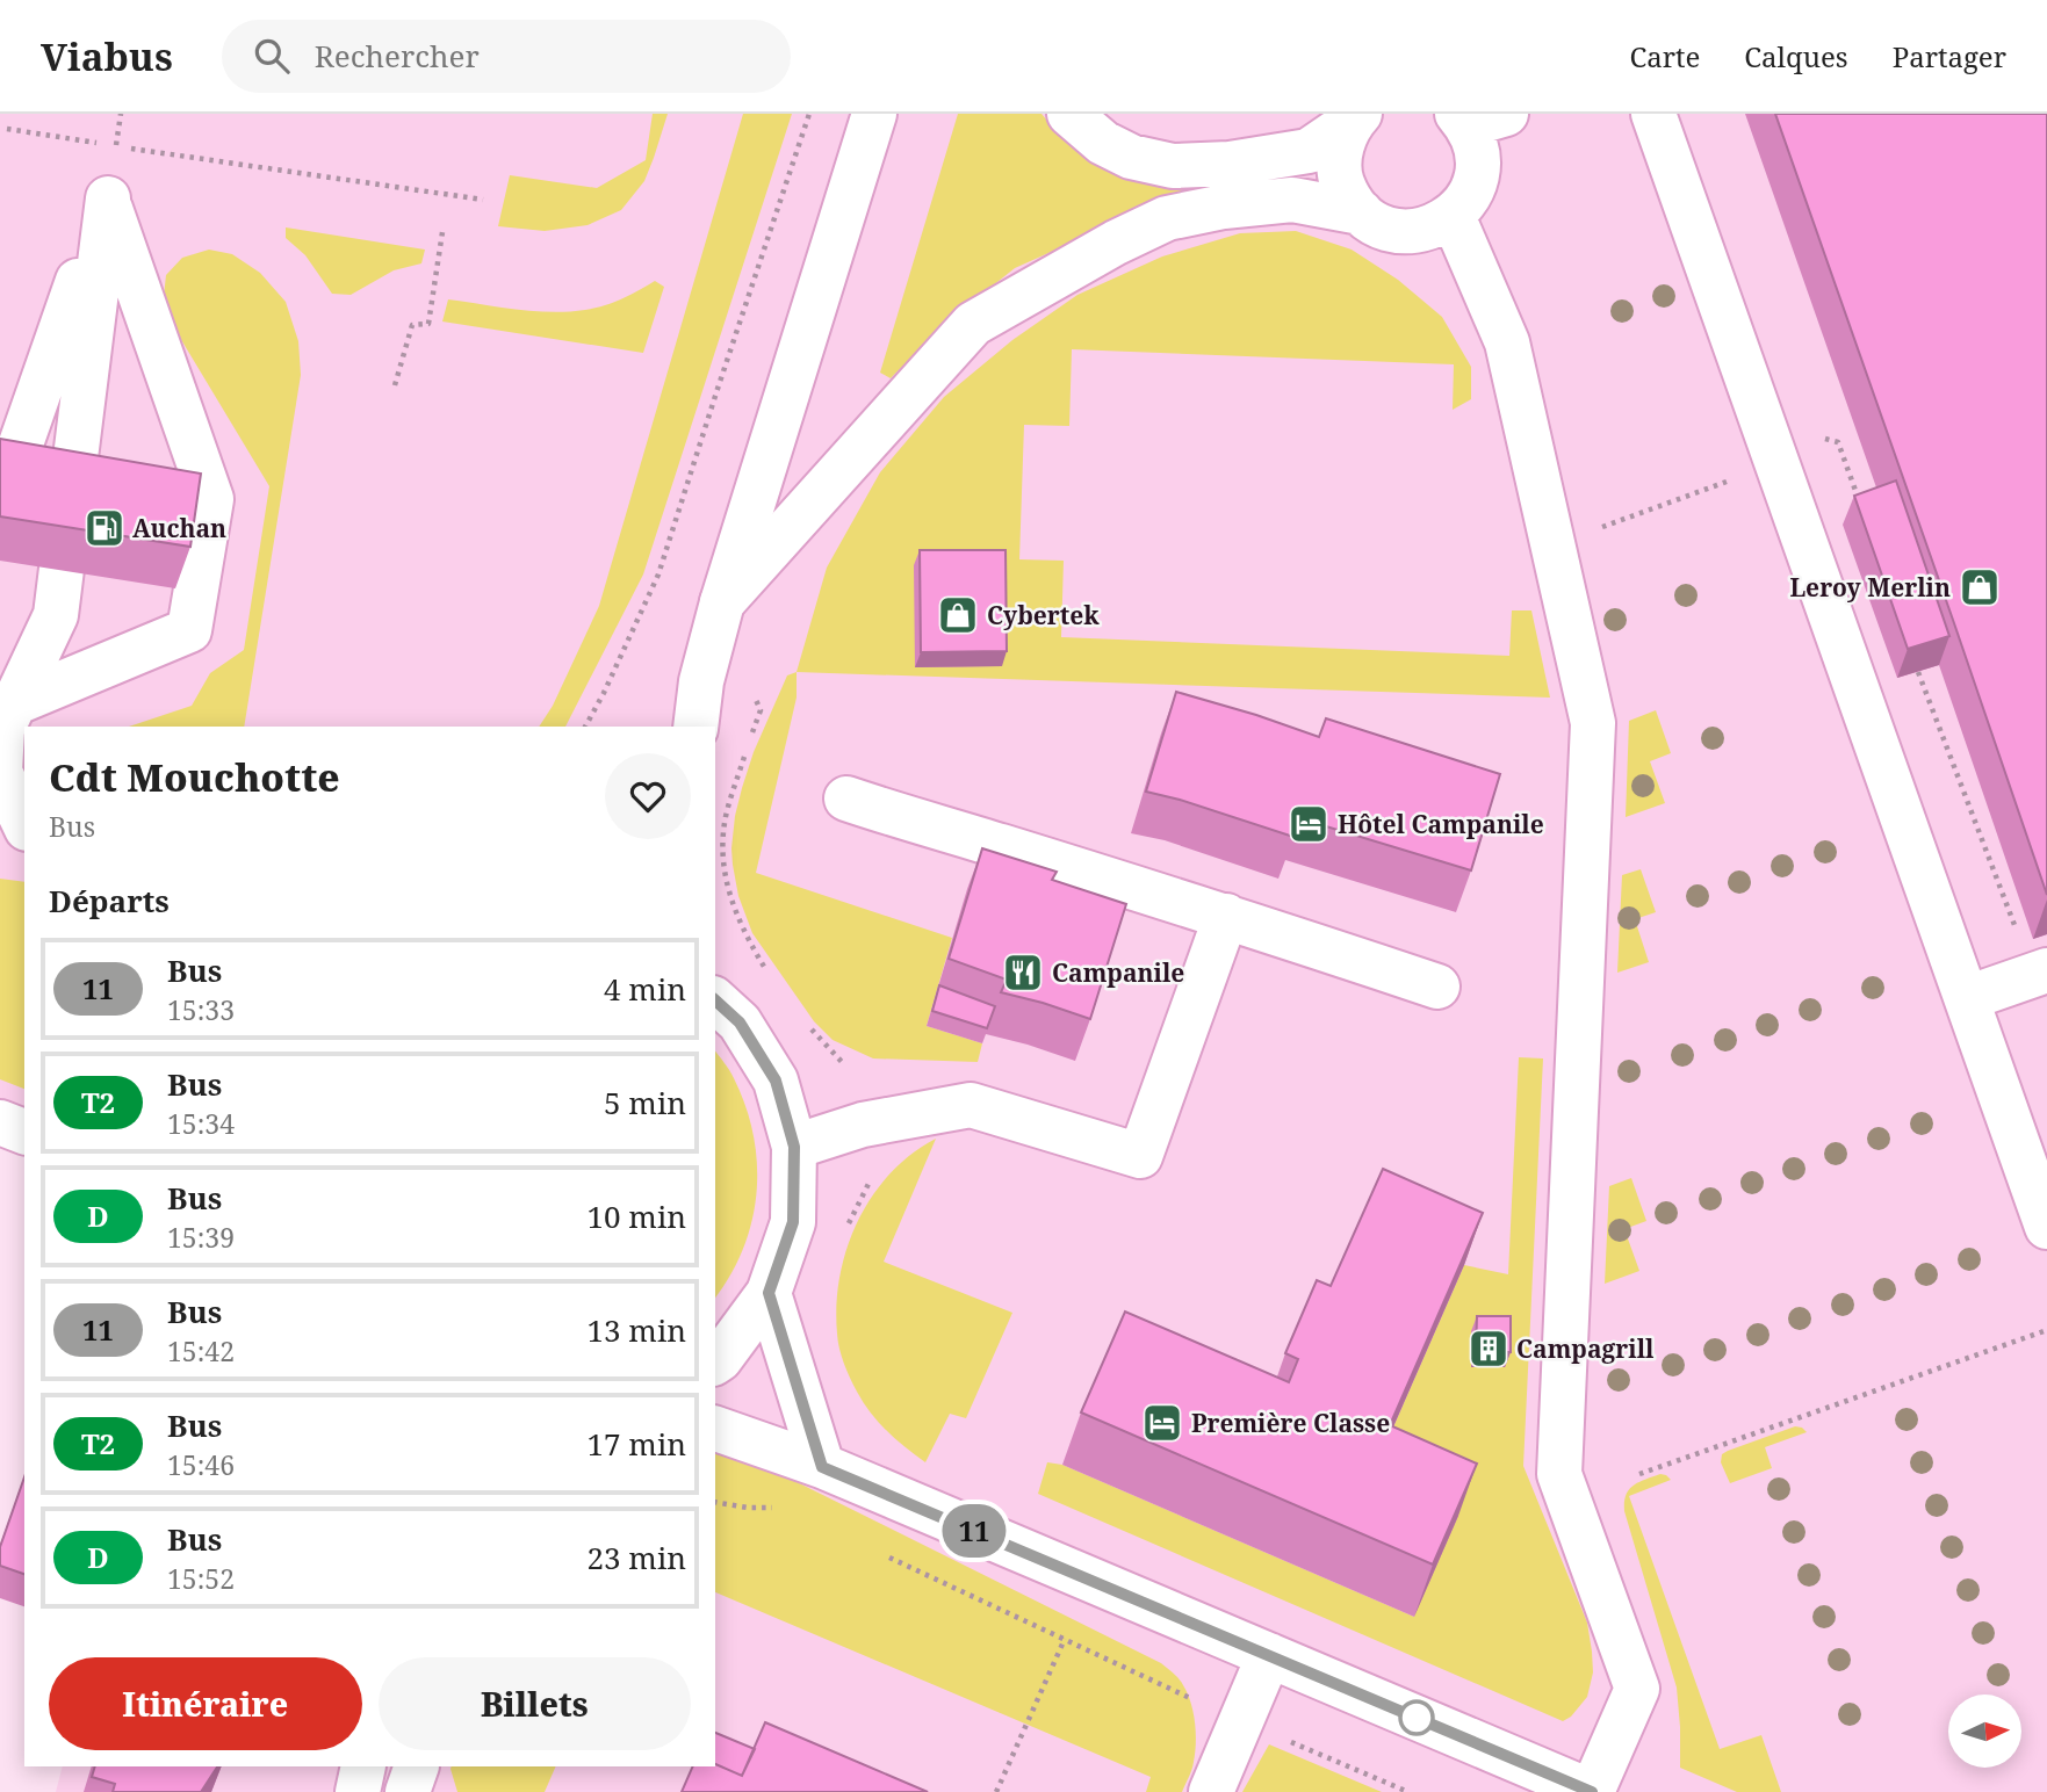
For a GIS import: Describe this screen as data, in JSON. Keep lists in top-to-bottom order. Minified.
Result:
{"places":{"fuel station":["Auchan"],"shop":["Leroy Merlin","Cybertek"],"hotel":["Hôtel Campanile","Première Classe"],"restaurant":["Campanile"],"building":["Campagrill"]},"lines":["bus line 11"],"north":"right","page":{"header":"Viabus","search":"Rechercher","nav":["Carte","Calques","Partager"],"on_map":"11","heading":[["Cdt Mouchotte","Bus"],"Départs"],"list":[{"mark":"11","name":"Bus","note":"15:33","value":"4 min"},{"mark":"T2","name":"Bus","note":"15:34","value":"5 min"},{"mark":"D","name":"Bus","note":"15:39","value":"10 min"},{"mark":"11","name":"Bus","note":"15:42","value":"13 min"},{"mark":"T2","name":"Bus","note":"15:46","value":"17 min"},{"mark":"D","name":"Bus","note":"15:52","value":"23 min"}],"buttons":["Itinéraire","Billets"]}}
